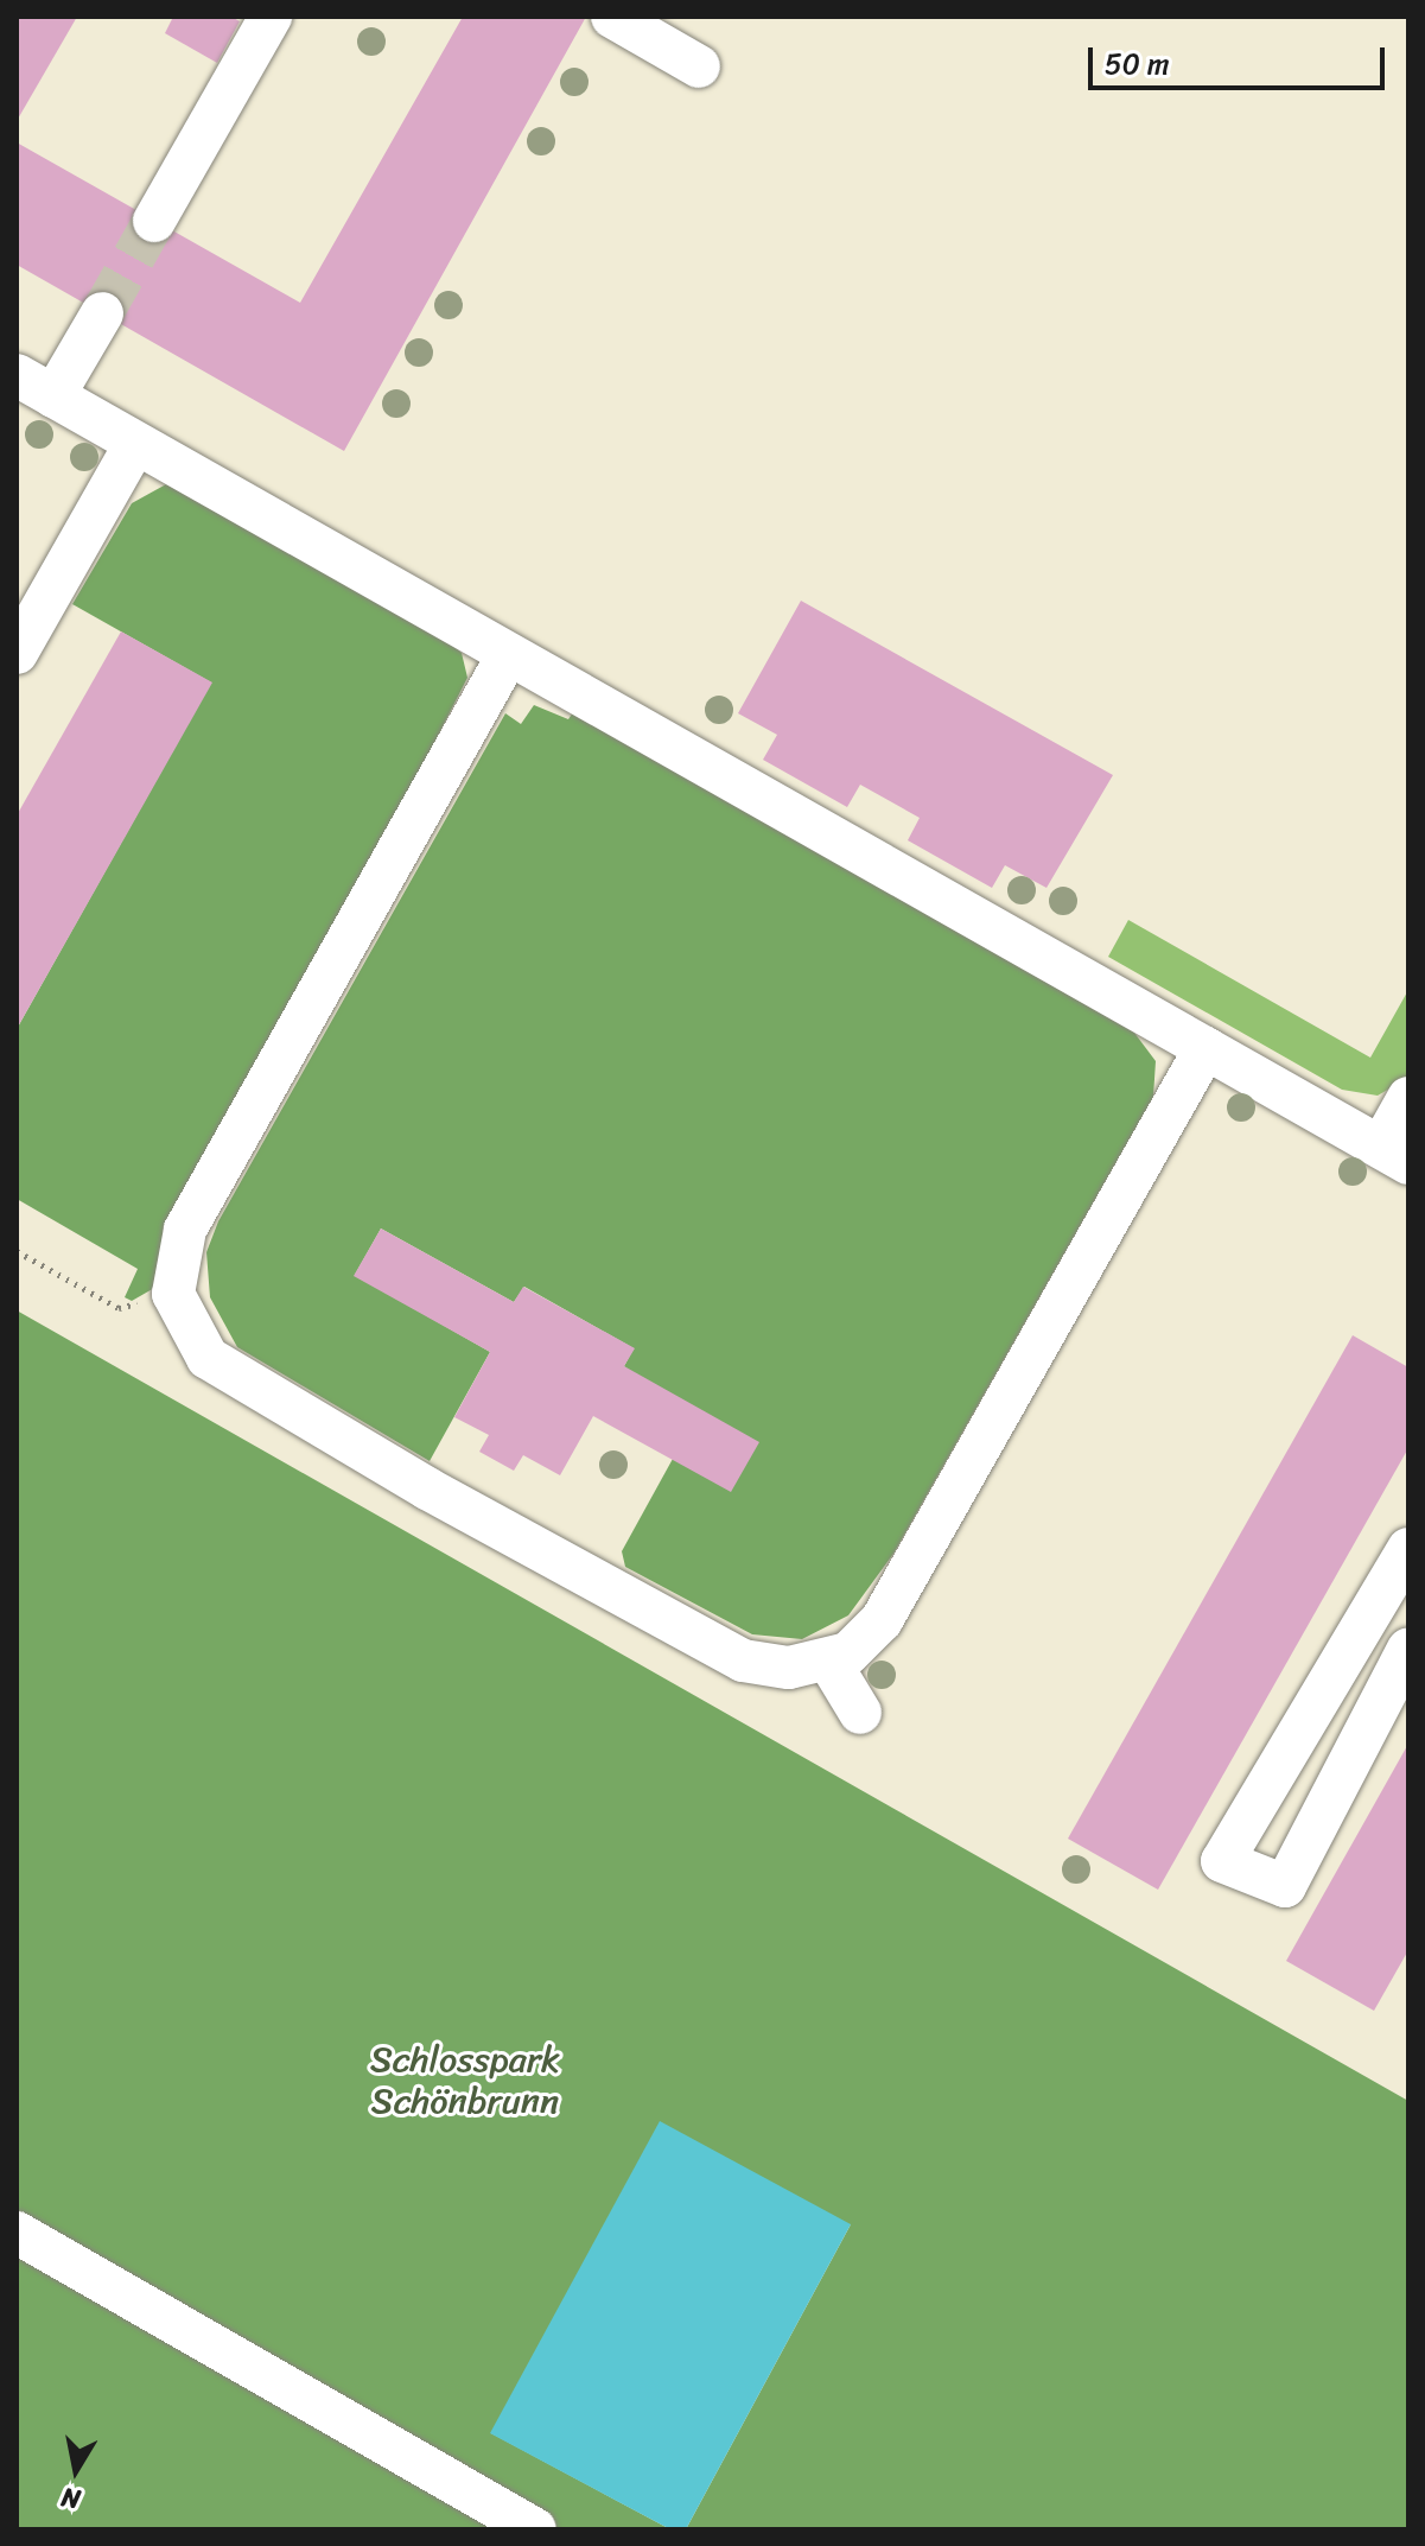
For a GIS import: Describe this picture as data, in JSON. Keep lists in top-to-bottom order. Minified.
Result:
{"parks":["Schlosspark Schönbrunn"],"scale_bar":"50 m","north":"bottom"}
